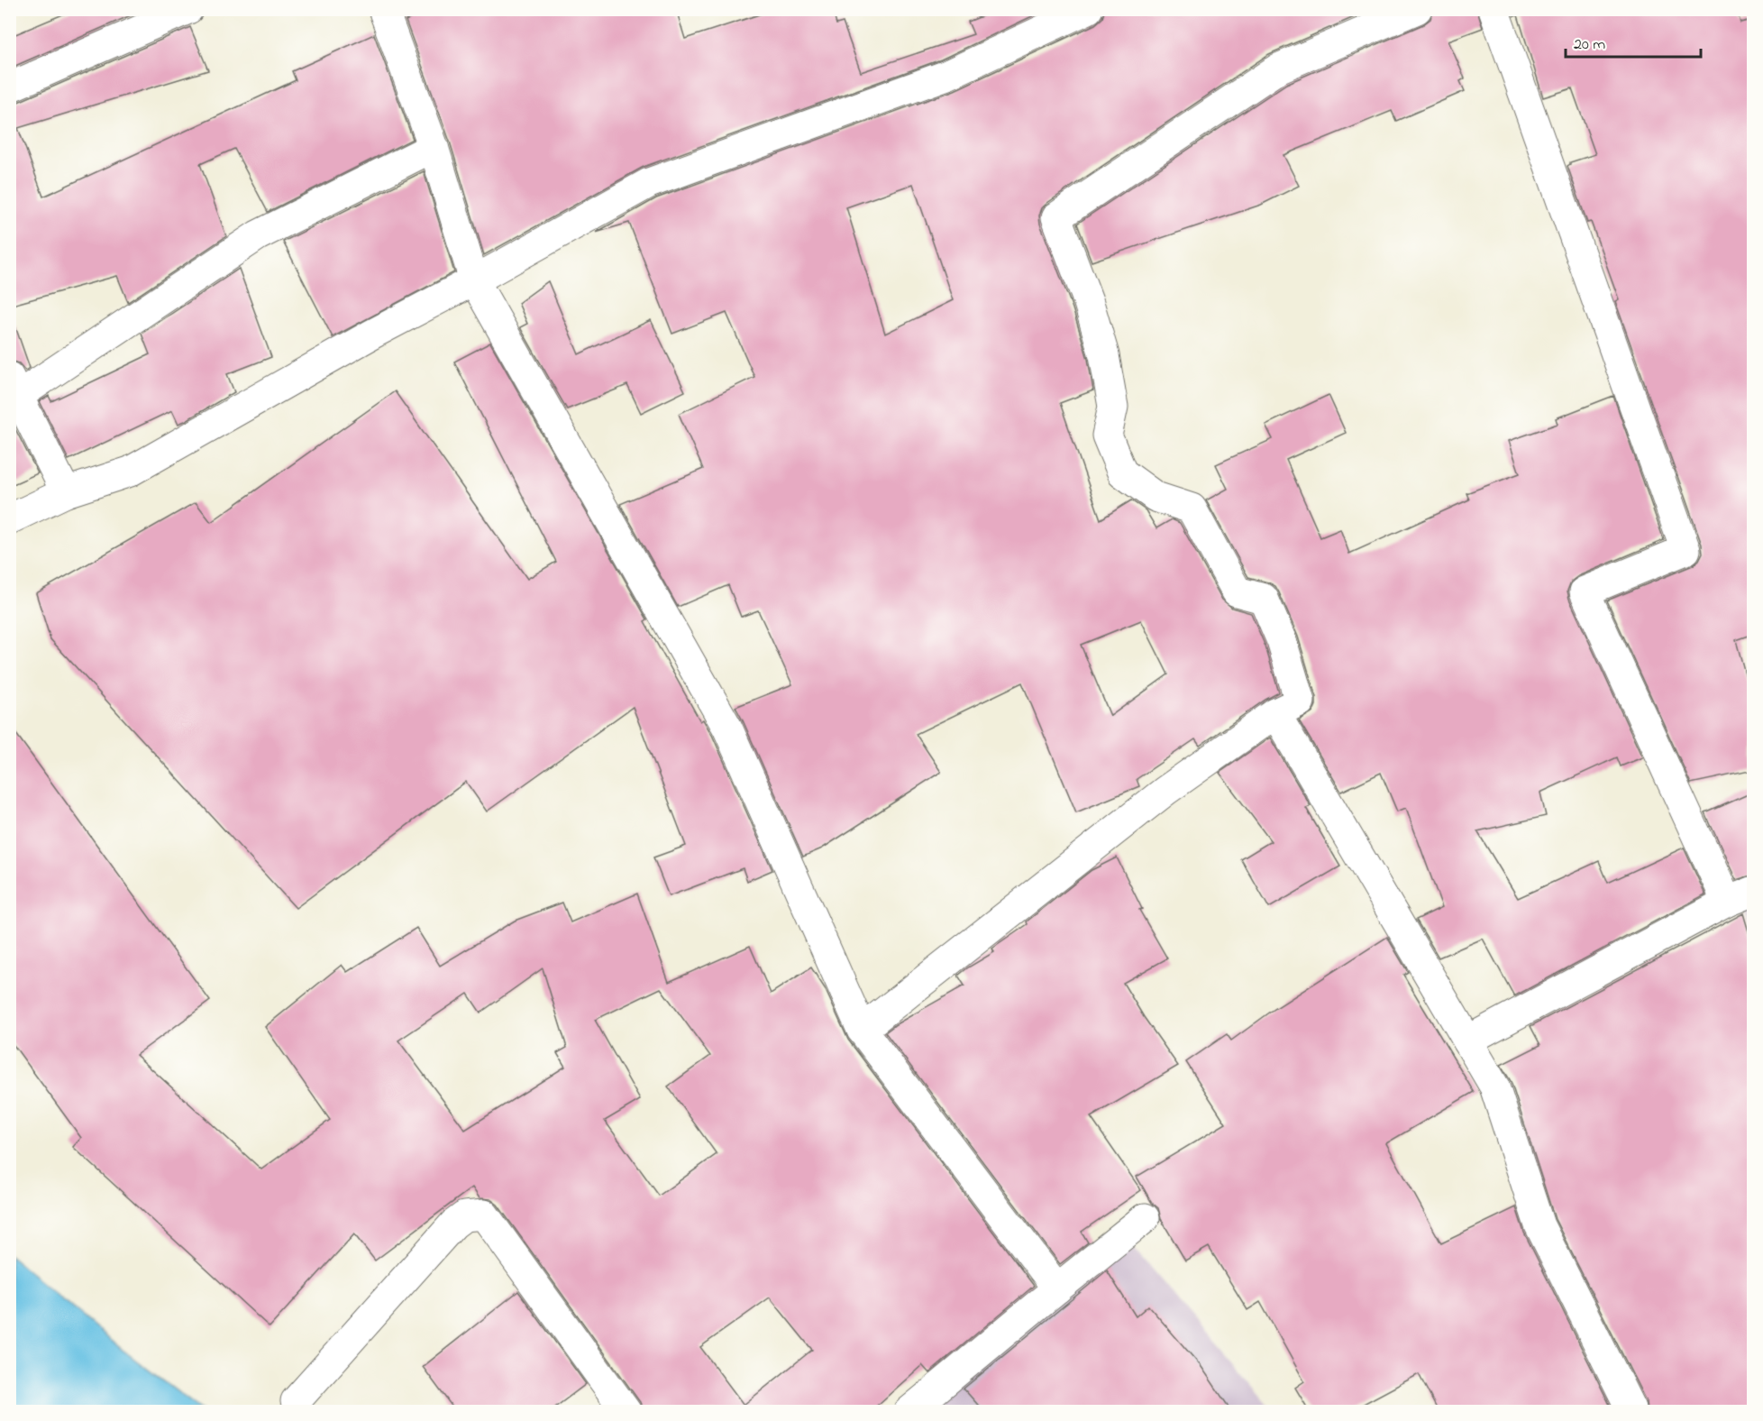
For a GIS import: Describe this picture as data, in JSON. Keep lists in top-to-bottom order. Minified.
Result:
{"scale_bar":"20 m"}
